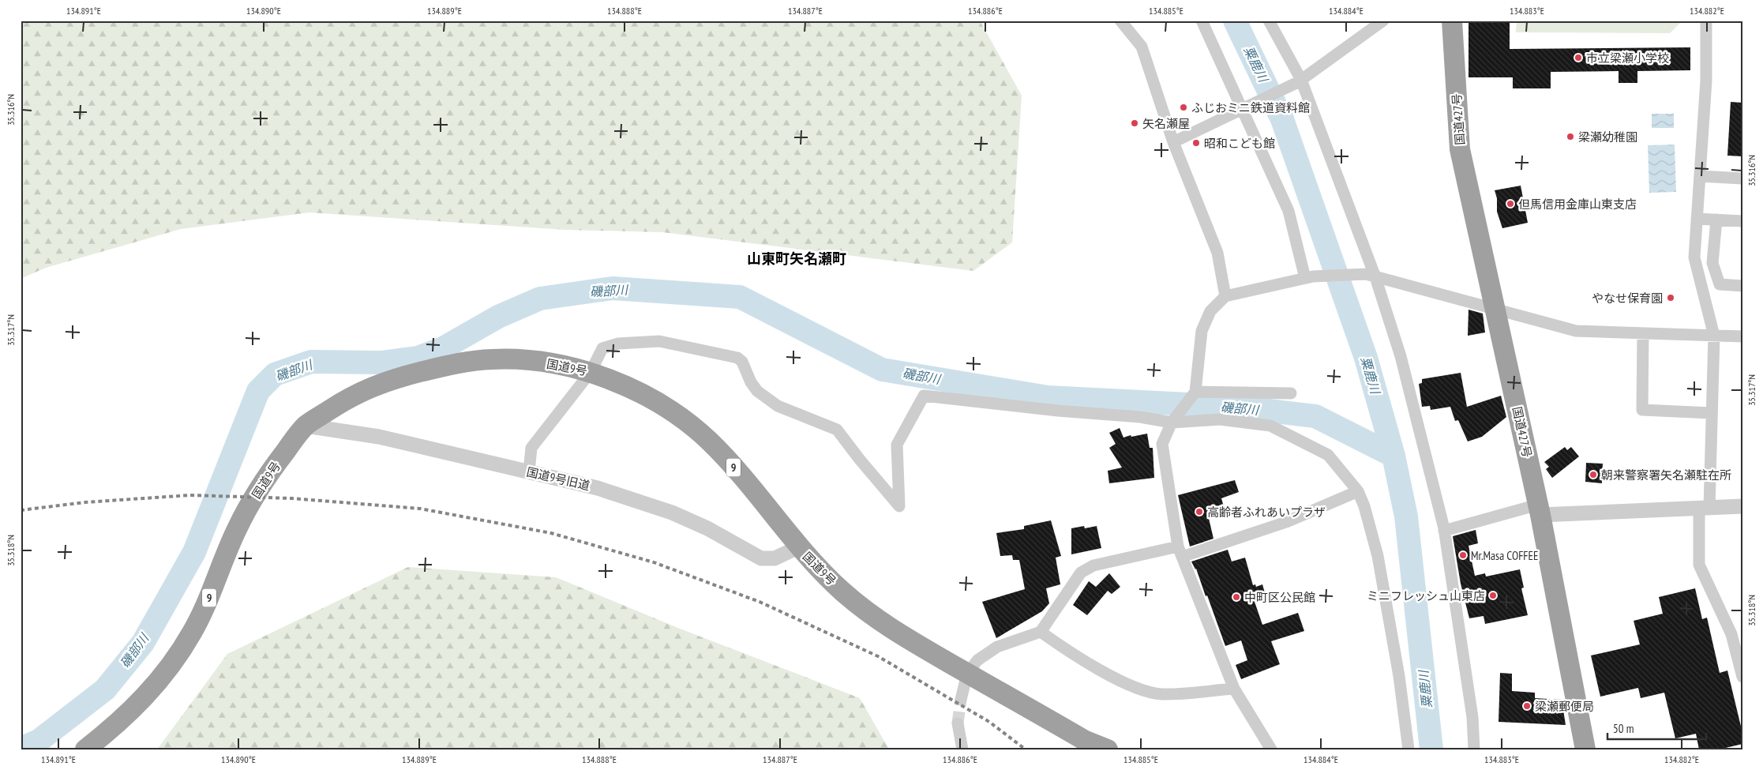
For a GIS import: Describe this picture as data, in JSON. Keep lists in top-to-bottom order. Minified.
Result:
{"streets":{"highway":["国道427号","国道9号","9"],"street":["国道9号旧道"]},"crossings":[["国道9号","国道9号旧道"]],"districts":["山東町矢名瀬町"],"water":["粟鹿川","磯部川"],"places":["市立梁瀬小学校","ふじおミニ鉄道資料館","矢名瀬屋","梁瀬幼稚園","昭和こども館","但馬信用金庫山東支店","やなせ保育園","朝来警察署矢名瀬駐在所","高齢者ふれあいプラザ","Mr.Masa COFFEE","ミニフレッシュ山東店","中町区公民館","梁瀬郵便局"],"scale_bar":"50 m","coordinates":["134.891°E","134.890°E","134.889°E","134.888°E","134.887°E","134.886°E","134.885°E","134.884°E","134.883°E","134.882°E","35.316°N","35.317°N","35.318°N"]}
